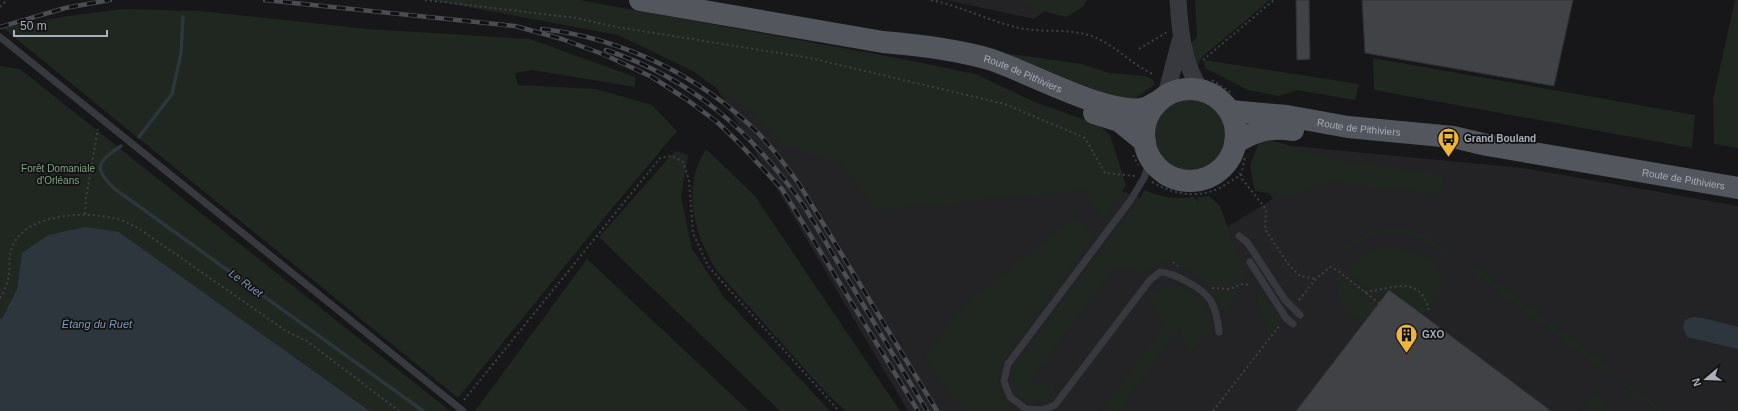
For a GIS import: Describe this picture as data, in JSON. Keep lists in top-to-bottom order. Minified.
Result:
{"streets":{"main road":["Route de Pithiviers"]},"water":["Le Ruet","Étang du Ruet"],"parks":["Forêt Domaniale d'Orléans"],"places":{"bus stop":["Grand Bouland"],"building":["GXO"]},"scale_bar":"50 m","north":"left"}
